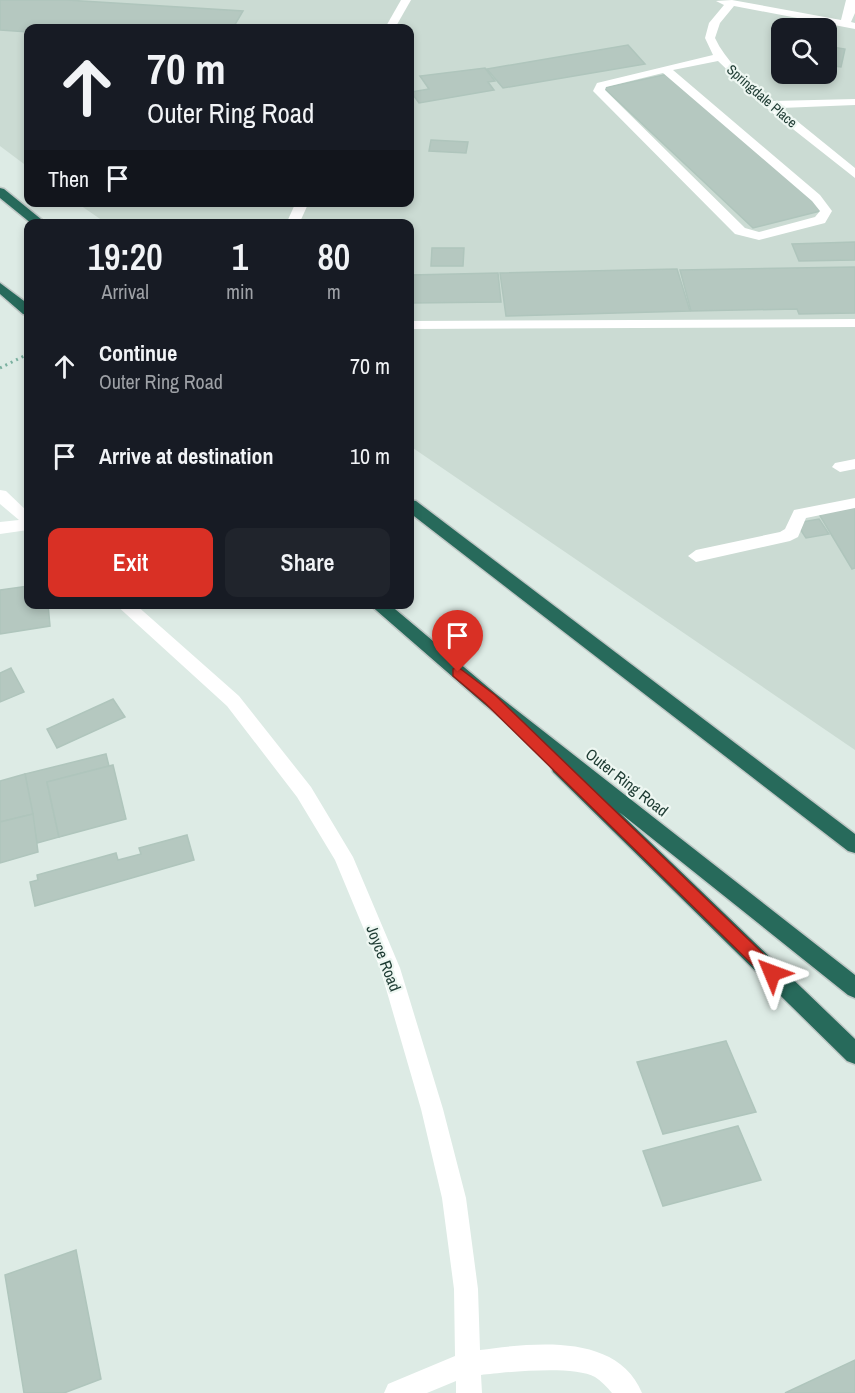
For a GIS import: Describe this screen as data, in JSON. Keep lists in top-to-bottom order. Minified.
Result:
{"streets":{"highway":["Outer Ring Road"],"street":["Springdale Place","Joyce Road"]},"page":{"turn":["70 m","Outer Ring Road"],"then":"Then","eta":["19:20","Arrival","1","min","80","m"],"list":[{"name":"Continue","note":"Outer Ring Road","value":"70 m"},{"name":"Arrive at destination","value":"10 m"}],"buttons":["Exit","Share"]}}
